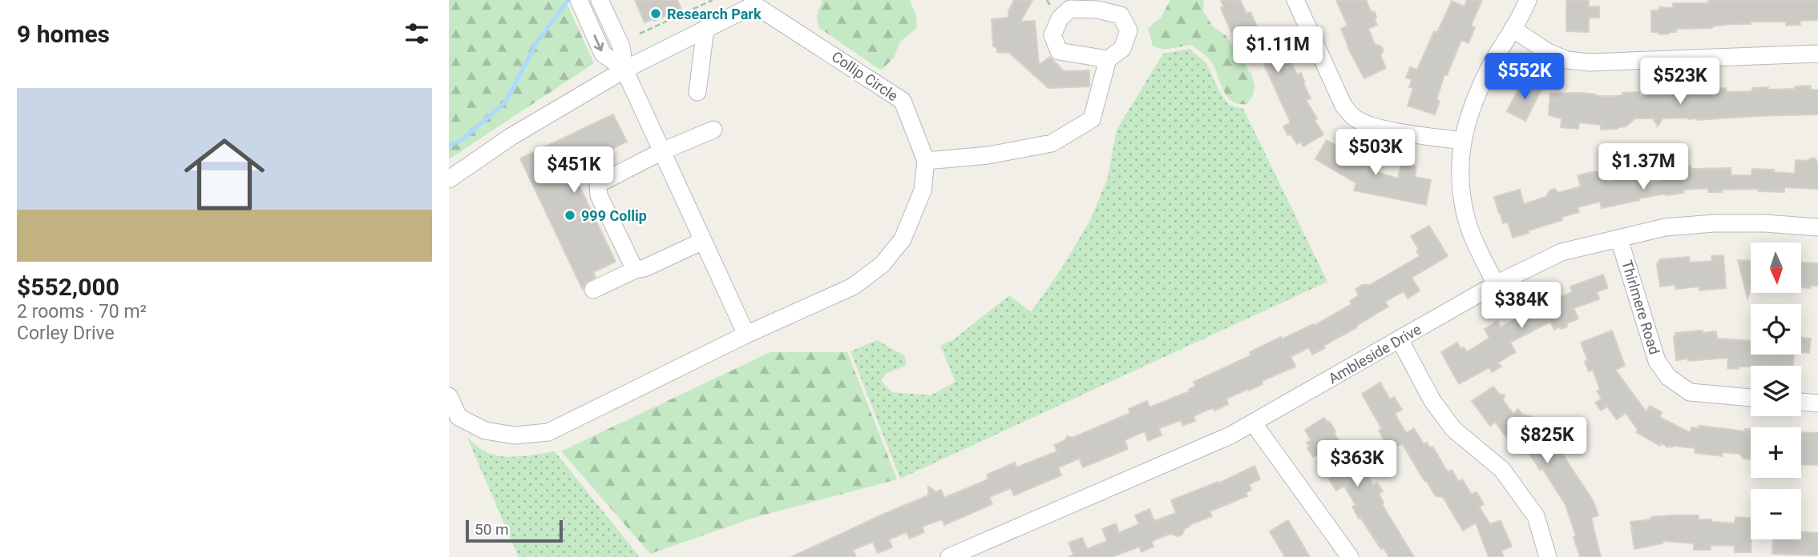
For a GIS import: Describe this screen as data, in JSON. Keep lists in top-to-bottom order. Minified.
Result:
{"streets":{"street":["Collip Circle","Thirlmere Road","Ambleside Drive"]},"crossings":[["Thirlmere Road","Ambleside Drive"]],"places":["Research Park","999 Collip"],"scale_bar":"50 m","north":"bottom","page":{"heading":"9 homes","price":["$1.11M","$552K","$523K","$503K","$1.37M","$451K","$384K","$825K","$363K"],"list":[{"name":"$552,000","note":"2 rooms · 70 m² · Corley Drive"}],"map_buttons":["+","−"],"scale":"50 m"}}
